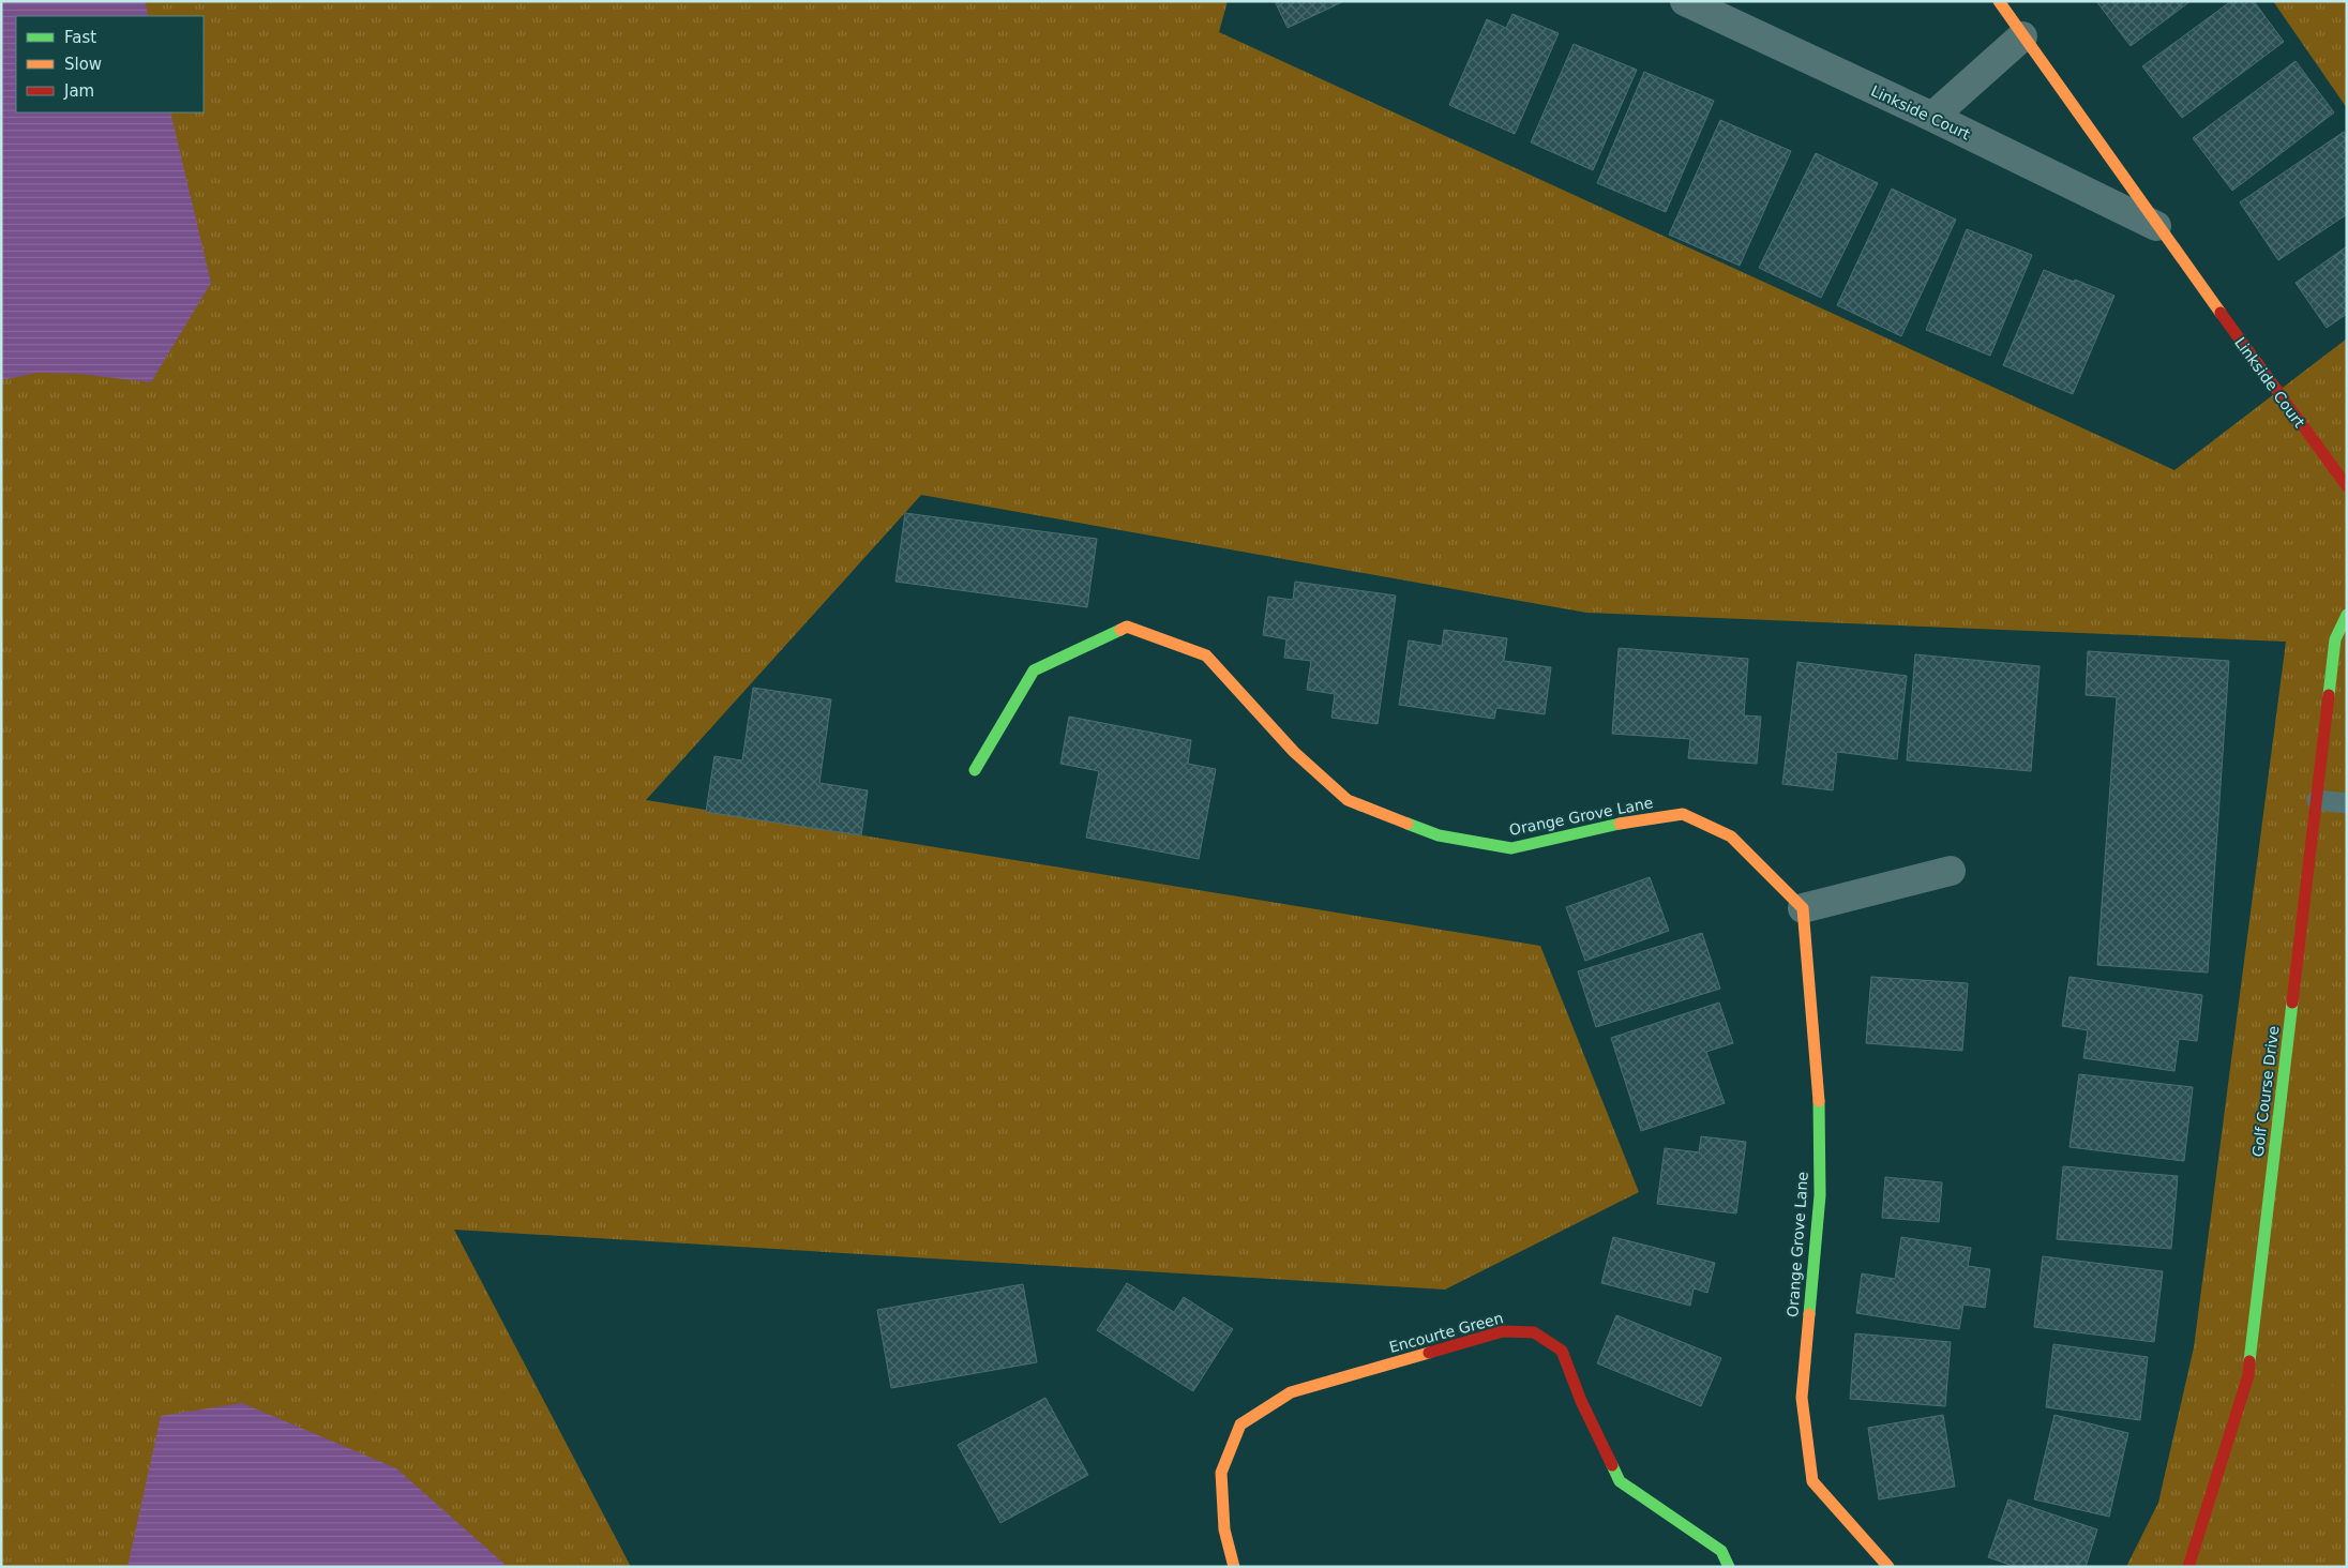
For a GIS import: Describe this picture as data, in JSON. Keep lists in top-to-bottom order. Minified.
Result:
{"streets":{"street":["Linkside Court","Orange Grove Lane","Golf Course Drive","Encourte Green"]},"legend":["Fast","Slow","Jam"]}
